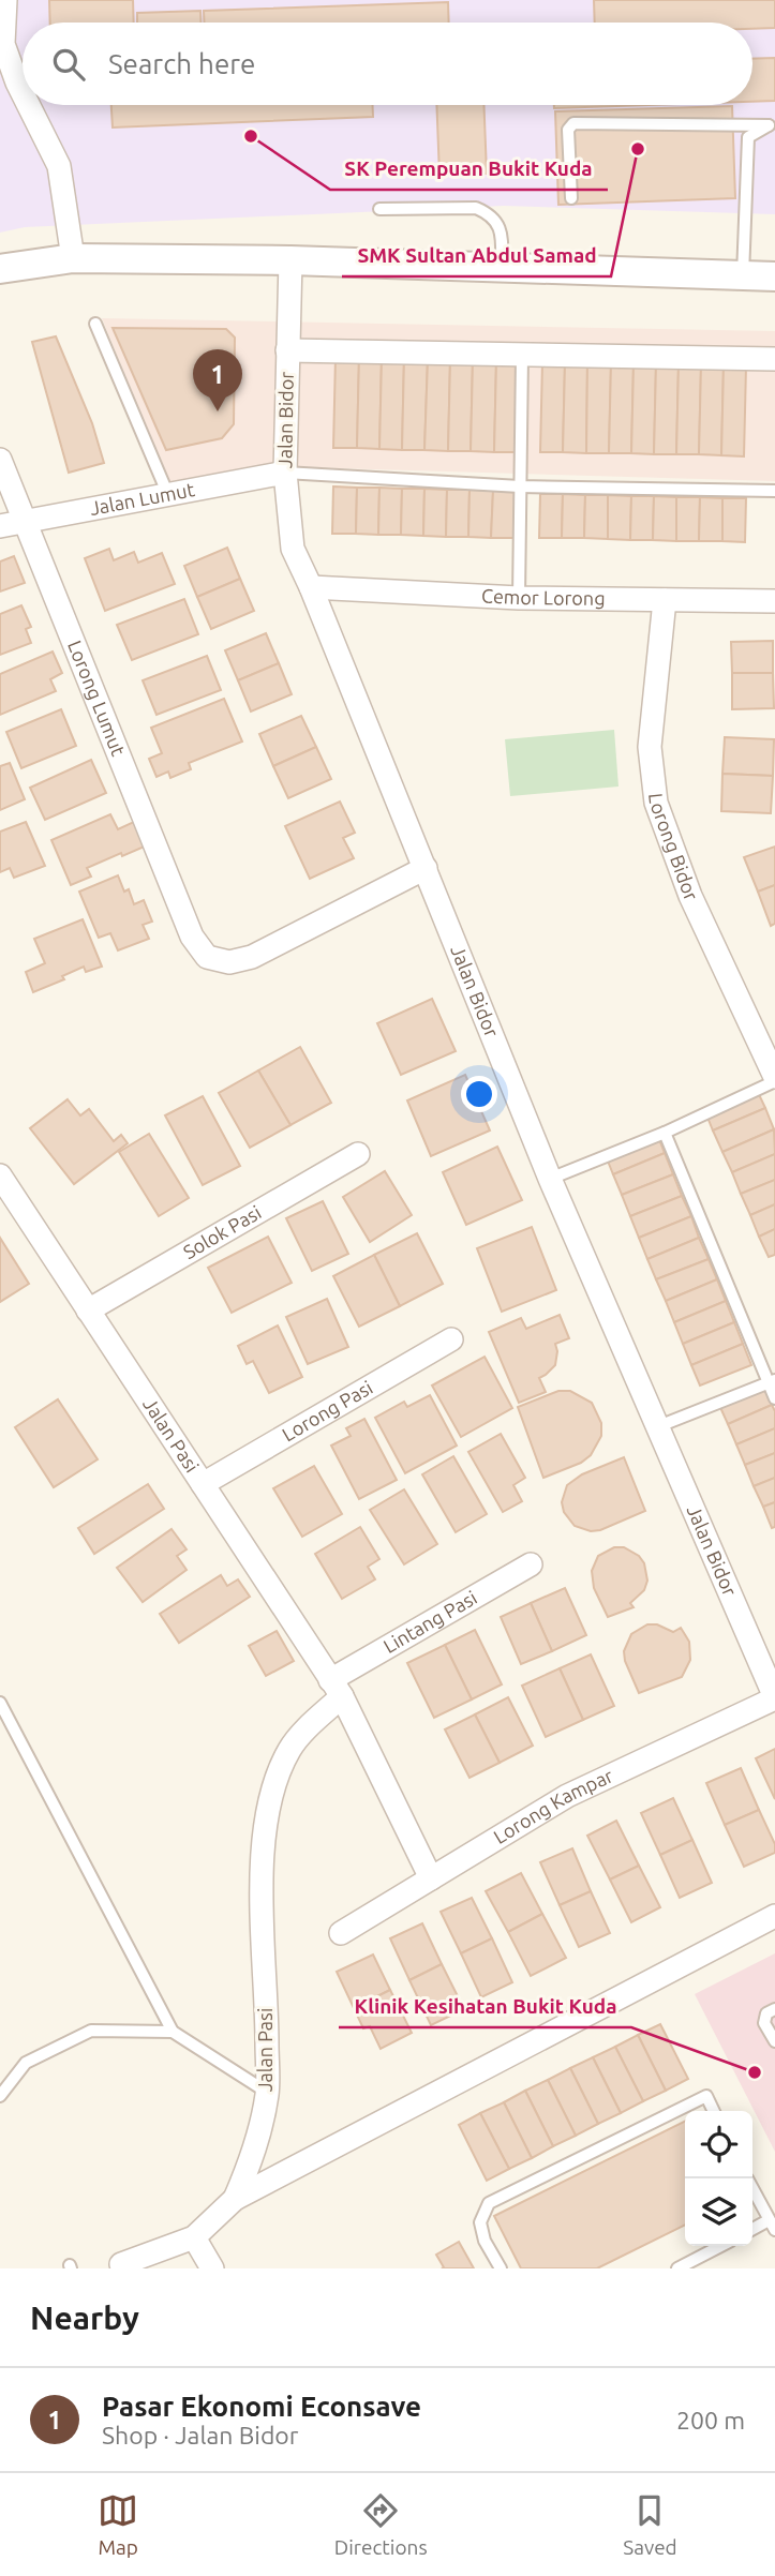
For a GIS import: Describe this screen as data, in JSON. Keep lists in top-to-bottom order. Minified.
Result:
{"streets":{"street":["Jalan Bidor","Jalan Lumut","Cemor Lorong","Lorong Lumut","Lorong Bidor","Solok Pasi","Lorong Pasi","Jalan Pasi","Lintang Pasi","Lorong Kampar"]},"crossings":[["Jalan Bidor","Jalan Lumut"],["Jalan Bidor","Cemor Lorong"],["Jalan Bidor","Lorong Lumut"],["Jalan Bidor","Lorong Kampar"],["Jalan Lumut","Lorong Lumut"],["Cemor Lorong","Lorong Bidor"],["Solok Pasi","Jalan Pasi"],["Lorong Pasi","Jalan Pasi"],["Jalan Pasi","Lintang Pasi"],["Jalan Pasi","Lorong Kampar"]],"places":["SK Perempuan Bukit Kuda","SMK Sultan Abdul Samad","Klinik Kesihatan Bukit Kuda"],"page":{"search":"Search here","pins":"1","heading":"Nearby","list":[{"mark":"1","name":"Pasar Ekonomi Econsave","note":"Shop · Jalan Bidor","value":"200 m"}],"nav":["Map","Directions","Saved"]}}
